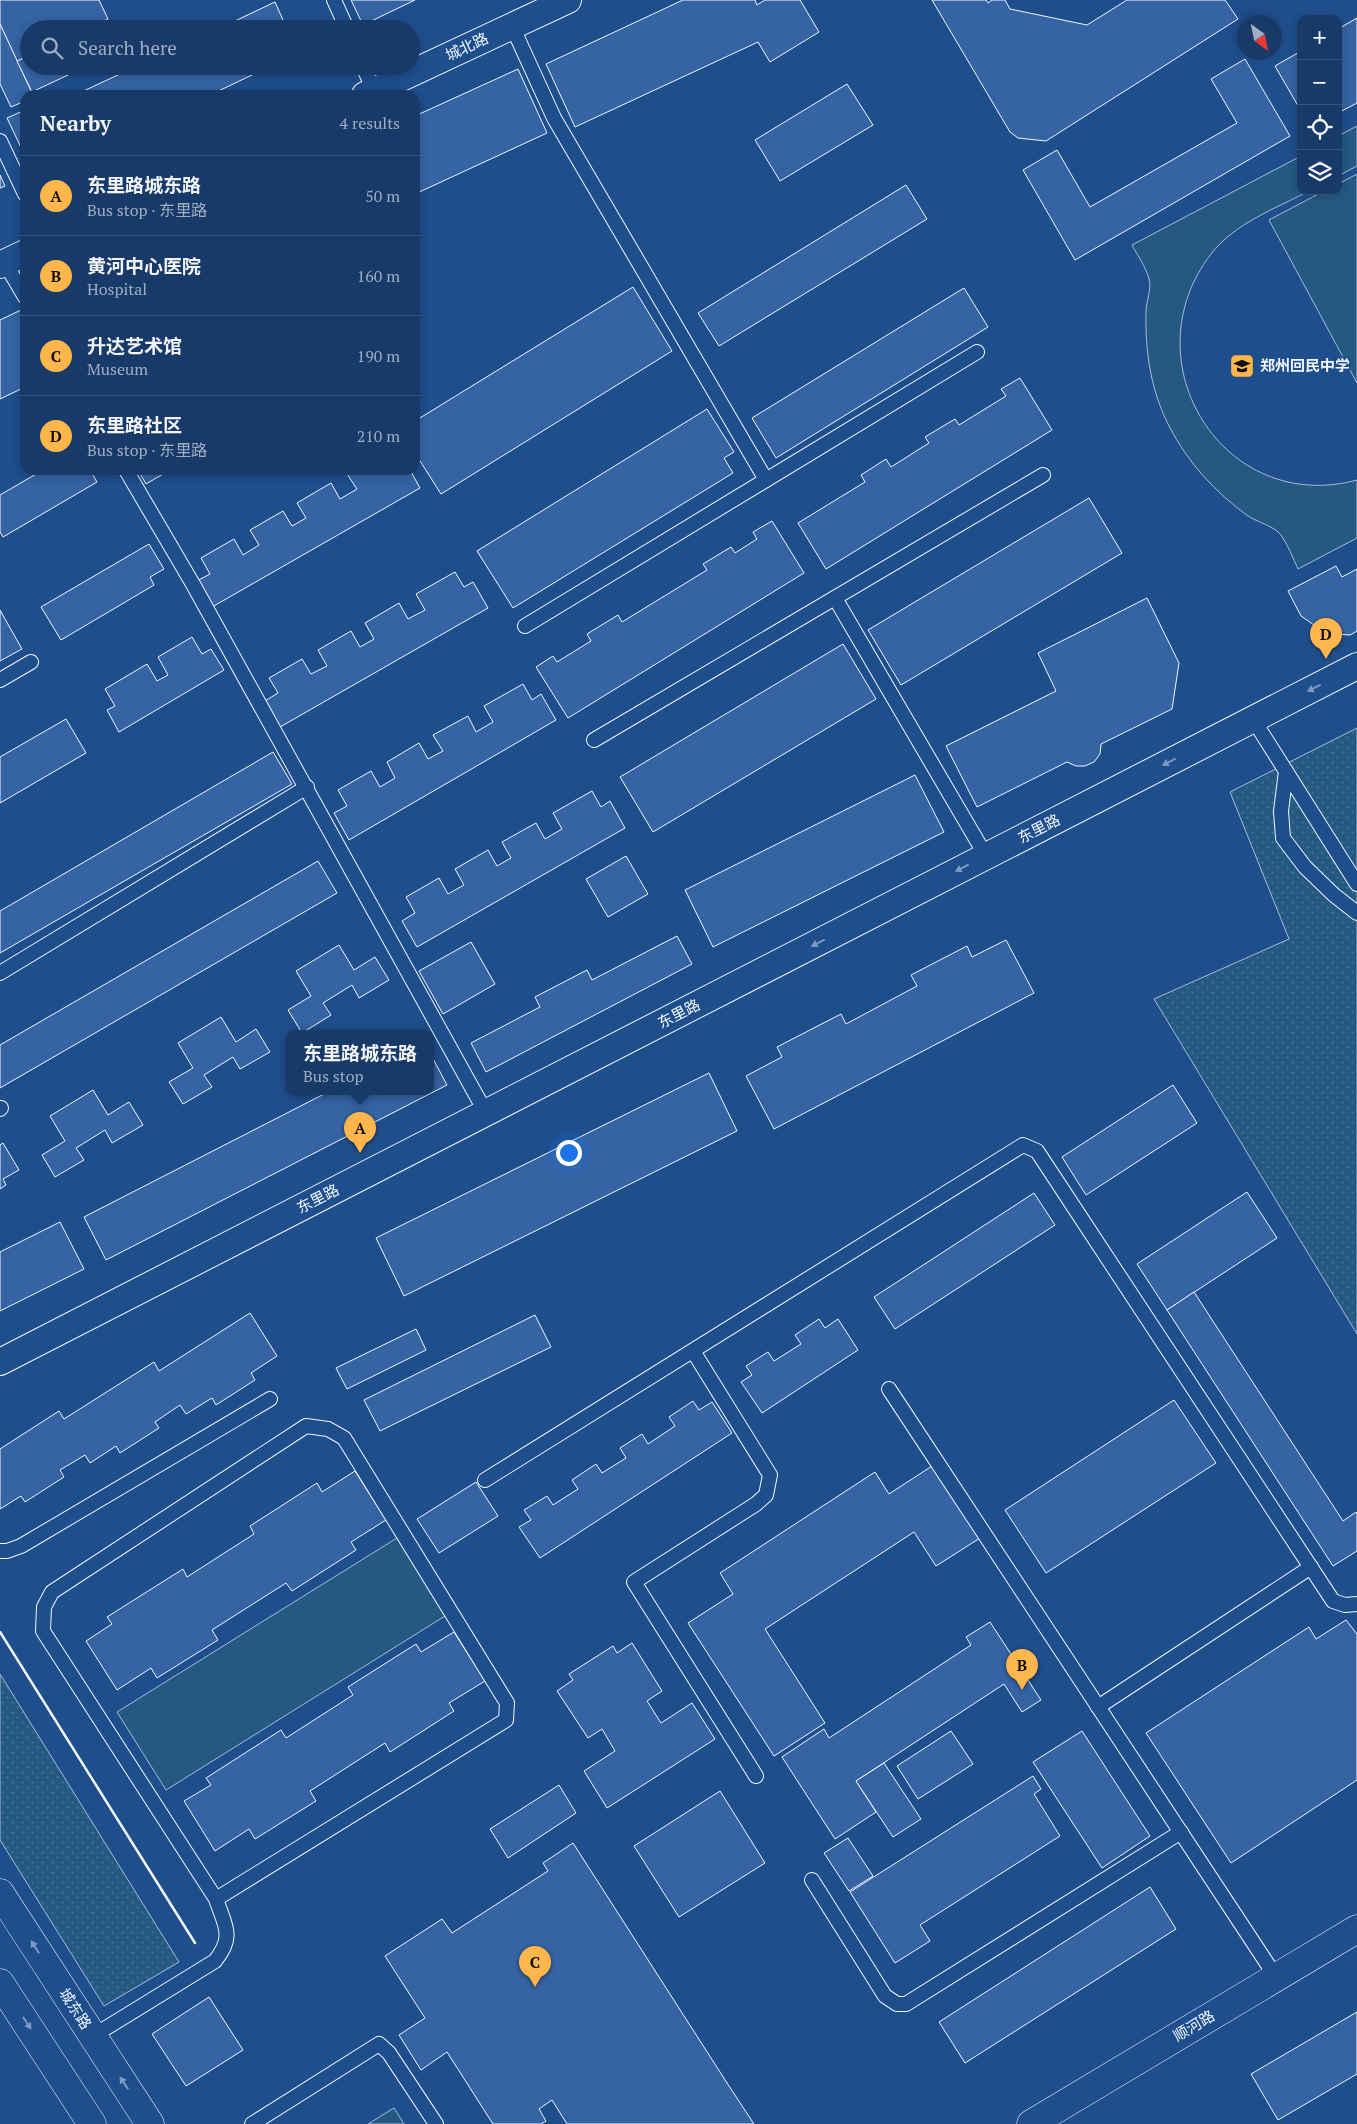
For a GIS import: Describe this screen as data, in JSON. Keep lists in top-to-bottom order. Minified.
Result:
{"streets":{"main road":["城东路","顺河路"],"street":["城北路","东里路"]},"one_way":["东里路"],"places":{"school or university":["郑州回民中学"]},"north":"bottom right","page":{"map_buttons":["+","−"],"search":"Search here","heading":["Nearby","4 results"],"list":[{"mark":"A","name":"东里路城东路","note":"Bus stop · 东里路","value":"50 m"},{"mark":"B","name":"黄河中心医院","note":"Hospital","value":"160 m"},{"mark":"C","name":"升达艺术馆","note":"Museum","value":"190 m"},{"mark":"D","name":"东里路社区","note":"Bus stop · 东里路","value":"210 m"}],"pins":["D","A","B","C"],"popup":["东里路城东路","Bus stop"]}}
